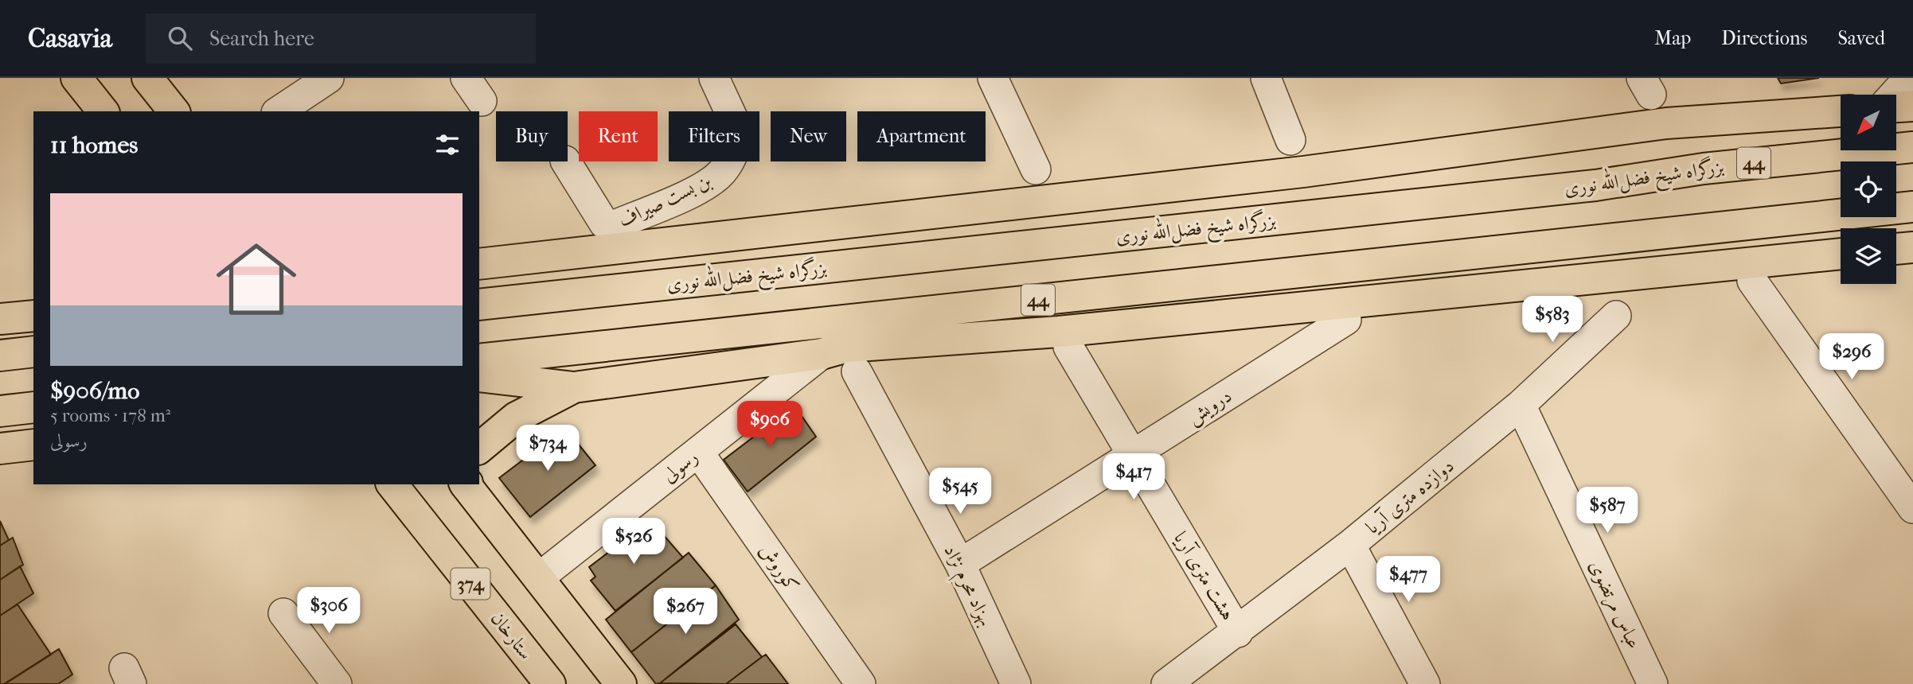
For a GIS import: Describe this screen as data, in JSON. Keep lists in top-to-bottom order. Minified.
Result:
{"streets":{"main road":["44","بزرگراه شیخ فضل‌الله نوری","374","ستارخان"],"street":["بن بست صیراف","درویش","رسولی","دوازده متری آریا","کوروش","هشت متری آریا","بهزاد محرم نژاد","عباس مرتضوی"]},"crossings":[["درویش","هشت متری آریا"],["درویش","بهزاد محرم نژاد"],["رسولی","کوروش"],["دوازده متری آریا","هشت متری آریا"],["دوازده متری آریا","عباس مرتضوی"]],"north":"bottom left","page":{"header":"Casavia","search":"Search here","nav":["Map","Directions","Saved"],"chip":["Buy","Rent","Filters","New","Apartment"],"heading":"11 homes","list":[{"name":"$906/mo","note":"5 rooms · 178 m² · رسولی"}],"price":["$583","$296","$906","$734","$417","$545","$587","$526","$477","$306","$267"]}}
